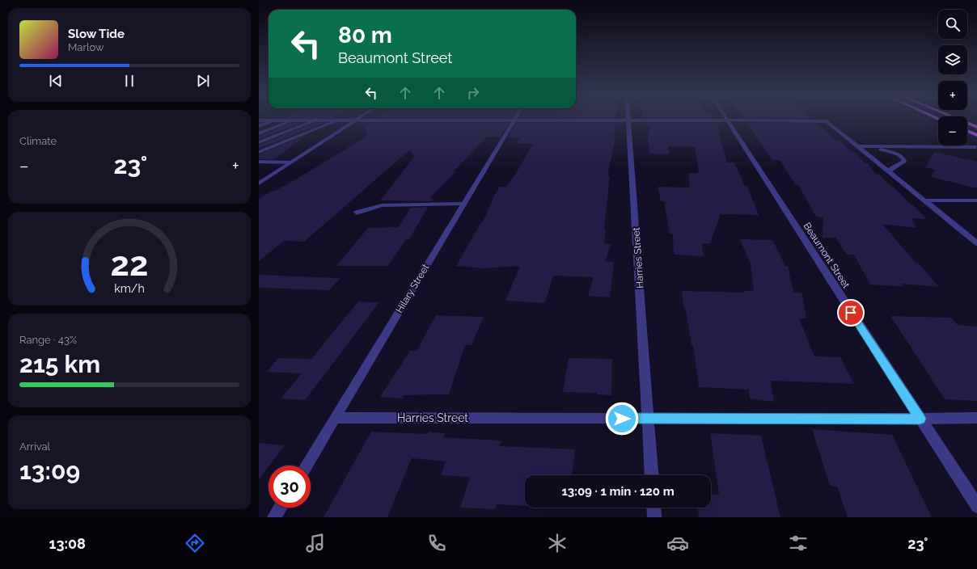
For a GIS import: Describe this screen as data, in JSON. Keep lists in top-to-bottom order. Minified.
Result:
{"streets":{"street":["Beaumont Street","Harries Street","Hilary Street"]},"crossings":[["Beaumont Street","Harries Street"],["Harries Street","Hilary Street"]],"page":{"map_buttons":["+","−"],"turn":["80 m","Beaumont Street"],"song":["Slow Tide","Marlow"],"tile":["Climate",["Range · 43%","215 km"],["Arrival","13:09"]],"heat":["−","23°","+"],"limit":"30","trip":"13:09 · 1 min · 120 m","tabs":["13:08","23°"],"gauge":["22","km/h"]}}
